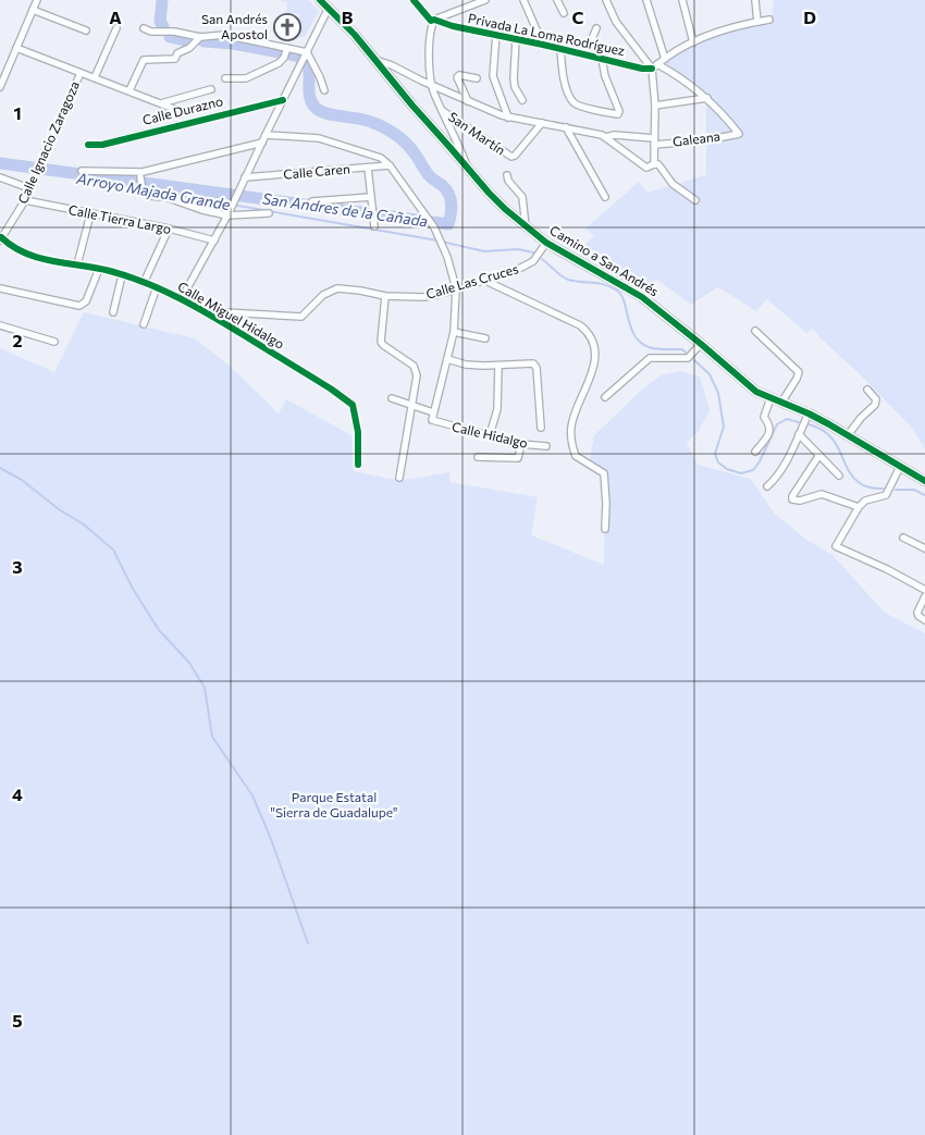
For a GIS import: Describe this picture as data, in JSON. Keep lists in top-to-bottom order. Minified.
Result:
{"streets":{"street":["Privada La Loma Rodríguez","Calle Durazno","San Martín","Galeana","Calle Ignacio Zaragoza","Calle Caren","Calle Tierra Largo","Camino a San Andrés","Calle Las Cruces","Calle Miguel Hidalgo","Calle Hidalgo"]},"crossings":[["Calle Ignacio Zaragoza","Calle Tierra Largo"],["Calle Ignacio Zaragoza","Calle Miguel Hidalgo"],["Camino a San Andrés","Calle Las Cruces"],["Calle Las Cruces","Calle Miguel Hidalgo"]],"water":["Arroyo Majada Grande","San Andres de la Cañada"],"parks":["Parque Estatal \"Sierra de Guadalupe\""],"places":{"church":["San Andrés Apostol"]},"grid":{"columns":["A","B","C","D"],"rows":["1","2","3","4","5"]}}
